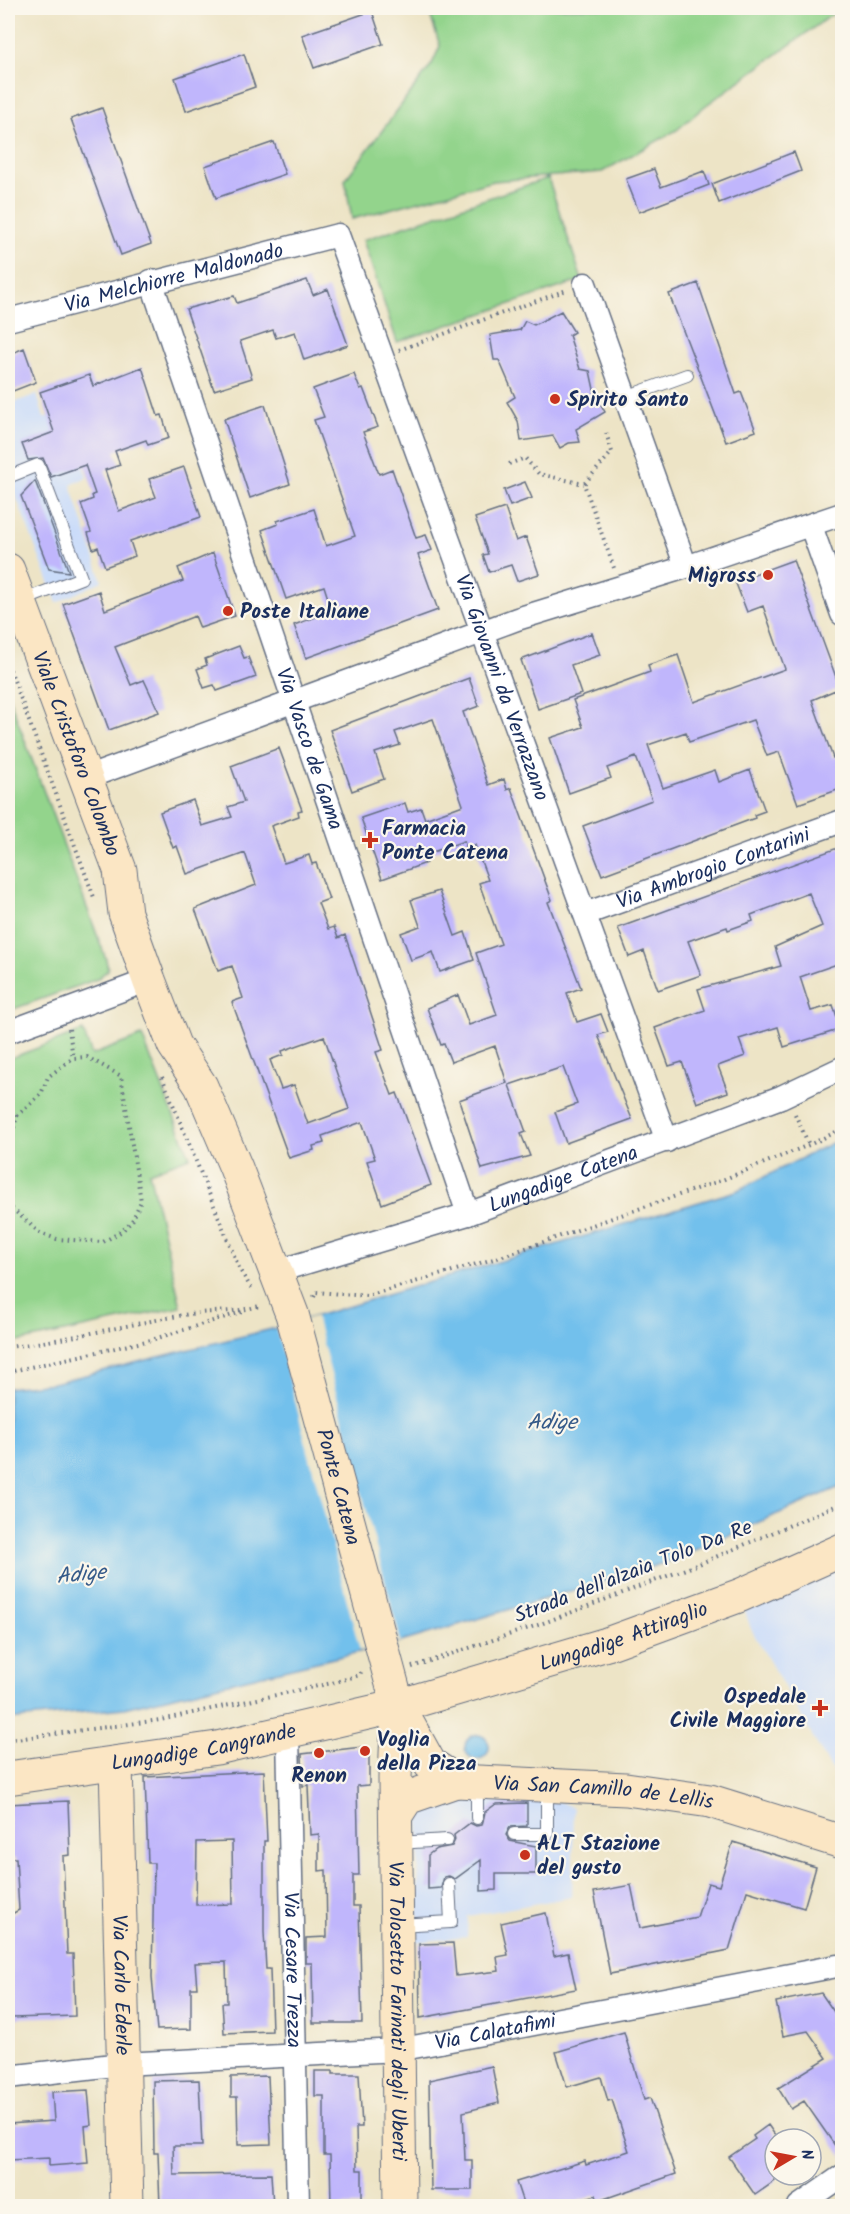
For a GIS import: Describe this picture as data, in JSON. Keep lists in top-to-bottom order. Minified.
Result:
{"streets":{"street":["Via Melchiorre Maldonado","Via Giovanni da Verrazzano","Via Vasco de Gama","Viale Cristoforo Colombo","Via Ambrogio Contarini","Lungadige Catena","Ponte Catena","Lungadige Attiraglio","Lungadige Cangrande","Via San Camillo de Lellis","Via Cesare Trezza","Via Carlo Ederle","Via Tolosetto Farinati degli Uberti","Via Calatafimi"],"path":["Strada dell'alzaia Tolo Da Re"]},"crossings":[["Via Melchiorre Maldonado","Via Giovanni da Verrazzano"],["Via Melchiorre Maldonado","Via Vasco de Gama"],["Via Giovanni da Verrazzano","Via Ambrogio Contarini"],["Via Giovanni da Verrazzano","Lungadige Catena"],["Via Vasco de Gama","Lungadige Catena"],["Viale Cristoforo Colombo","Lungadige Catena"],["Viale Cristoforo Colombo","Ponte Catena"],["Ponte Catena","Via Tolosetto Farinati degli Uberti"],["Lungadige Attiraglio","Lungadige Cangrande"],["Lungadige Attiraglio","Via Tolosetto Farinati degli Uberti"],["Lungadige Cangrande","Via Cesare Trezza"],["Lungadige Cangrande","Via Carlo Ederle"],["Lungadige Cangrande","Via Tolosetto Farinati degli Uberti"],["Via Cesare Trezza","Via Calatafimi"],["Via Carlo Ederle","Via Calatafimi"],["Via Tolosetto Farinati degli Uberti","Via Calatafimi"]],"water":["Adige"],"places":{"other":["Spirito Santo","Migross","Poste Italiane","Voglia della Pizza","Renon","ALT Stazione del gusto"],"health":["Farmacia Ponte Catena","Ospedale Civile Maggiore"]},"north":"right"}
